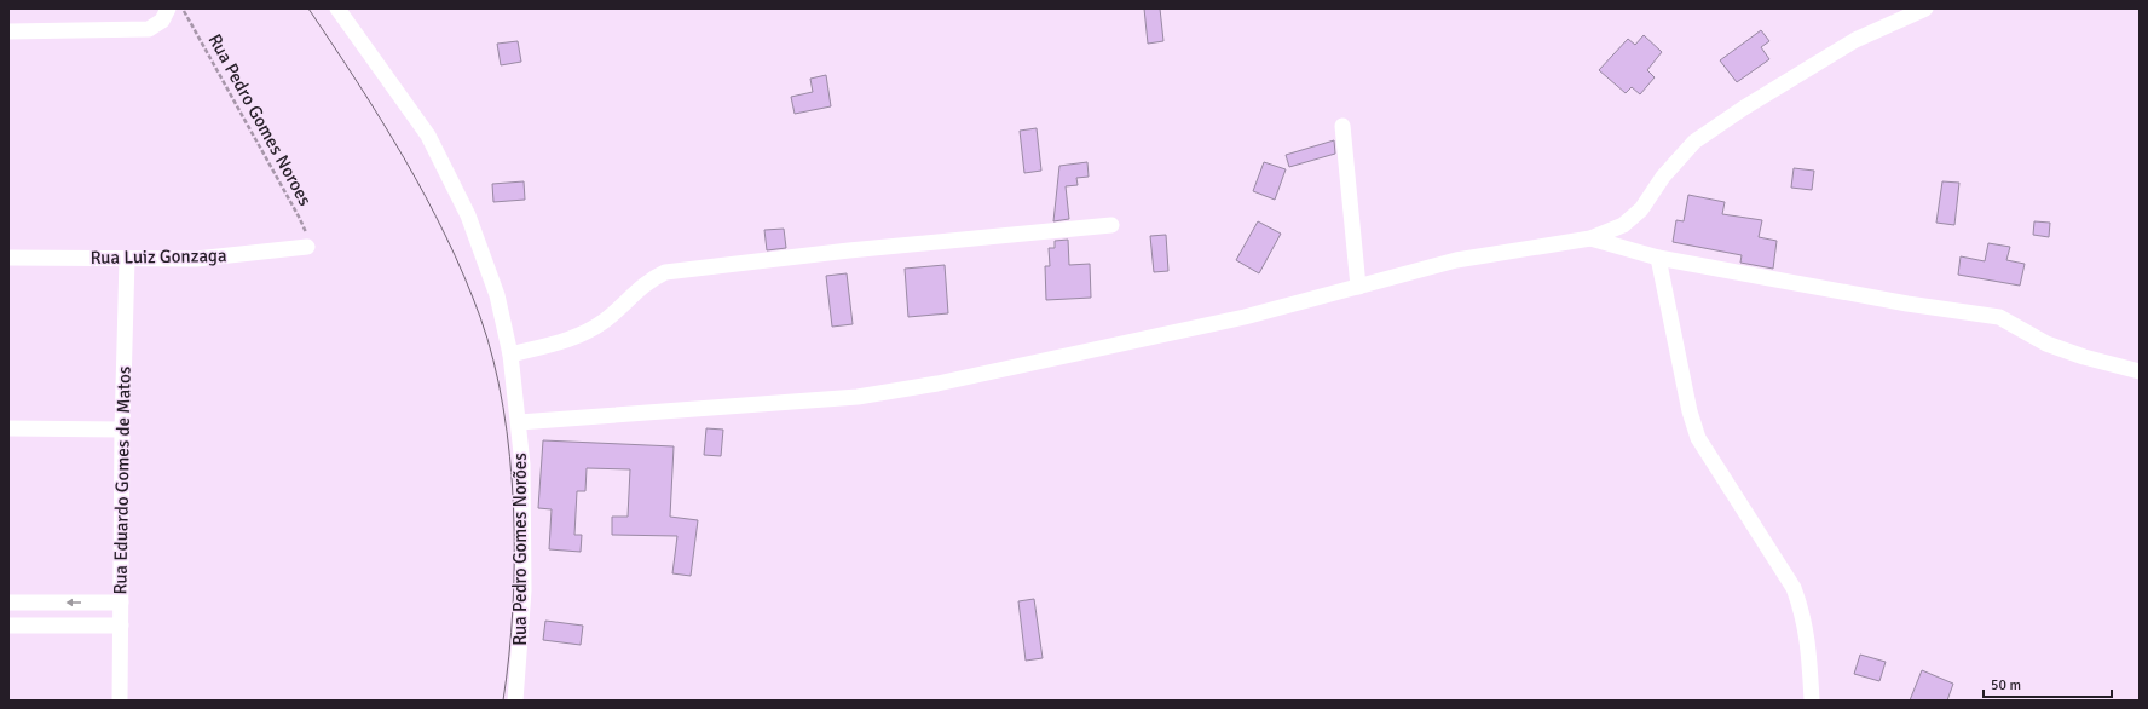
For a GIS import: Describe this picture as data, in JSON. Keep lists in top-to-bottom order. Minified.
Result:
{"streets":{"street":["Rua Luiz Gonzaga","Rua Eduardo Gomes de Matos","Rua Pedro Gomes Norões"],"path":["Rua Pedro Gomes Noroes"]},"crossings":[["Rua Pedro Gomes Noroes","Rua Luiz Gonzaga"],["Rua Luiz Gonzaga","Rua Eduardo Gomes de Matos"]],"scale_bar":"50 m"}
